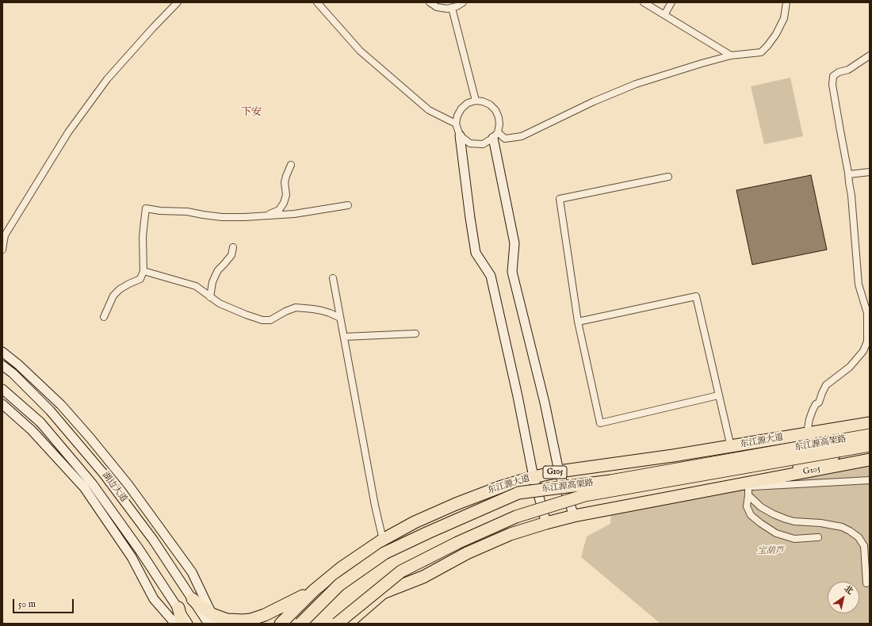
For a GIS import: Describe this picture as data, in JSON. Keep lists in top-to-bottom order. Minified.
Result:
{"streets":{"highway":["东江源大道","东江源高架路","G105"],"street":["湖边大道"]},"districts":["下安"],"parks":["宝葫芦"],"scale_bar":"50 m","north":"top right"}
